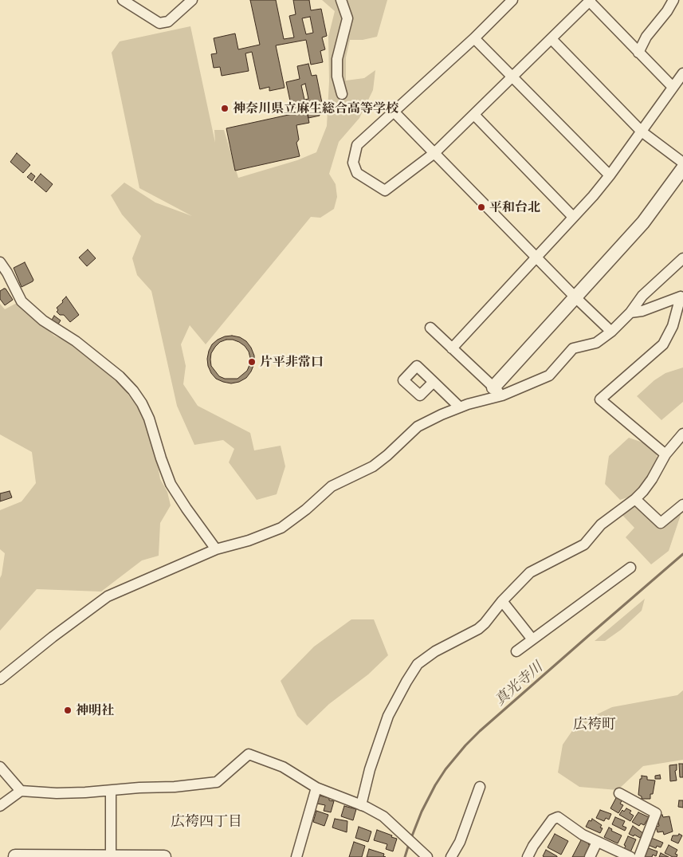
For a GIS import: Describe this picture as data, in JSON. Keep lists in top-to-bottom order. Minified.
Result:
{"districts":["広袴町","広袴四丁目"],"water":["真光寺川"],"places":["神奈川県立麻生総合高等学校","平和台北","片平非常口","神明社"]}
